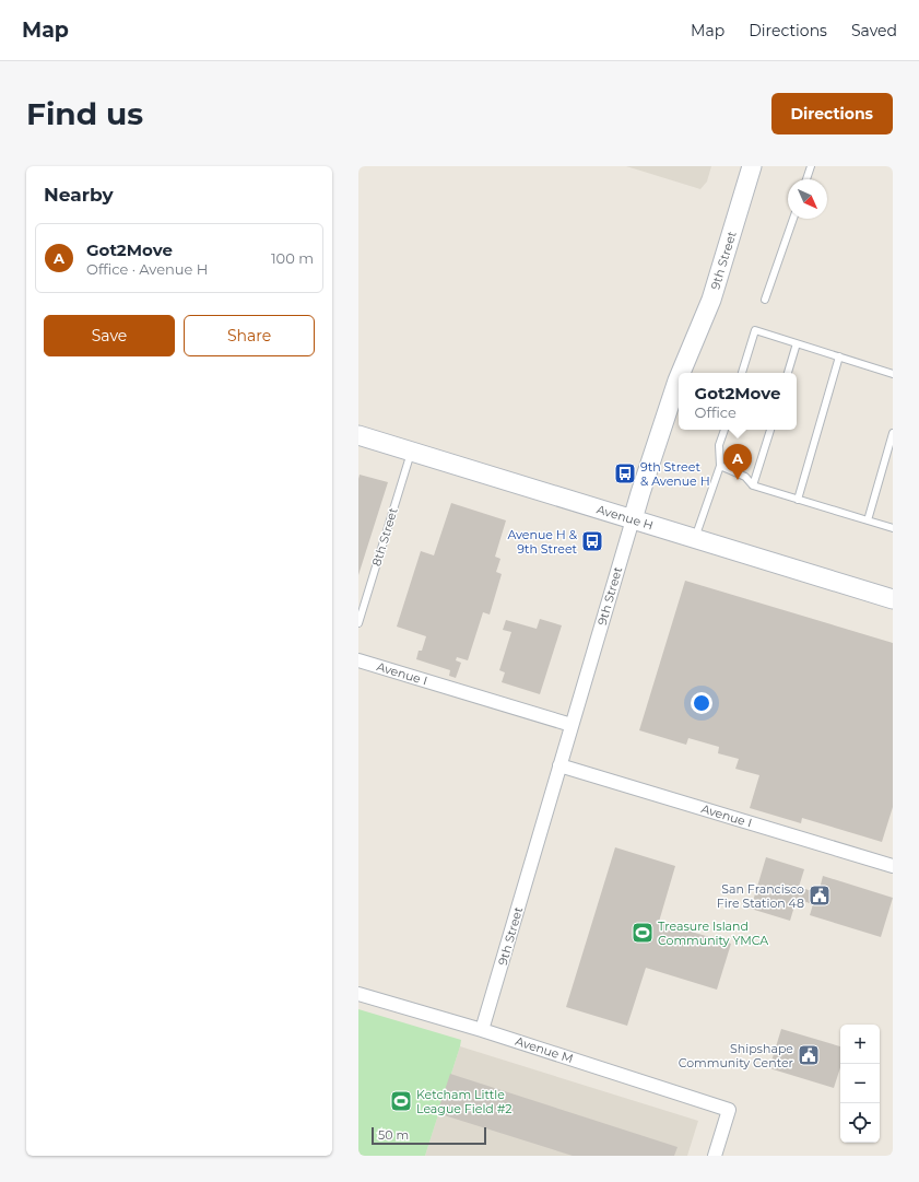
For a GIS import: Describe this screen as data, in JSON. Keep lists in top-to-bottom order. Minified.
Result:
{"streets":{"street":["9th Street","Avenue H","Avenue I","Avenue M"],"lane":["8th Street"]},"crossings":[["9th Street","Avenue H"],["9th Street","Avenue I"],["9th Street","Avenue M"],["Avenue H","8th Street"]],"places":{"bus stop":["9th Street & Avenue H","Avenue H & 9th Street"],"public building":["San Francisco Fire Station 48","Shipshape Community Center"],"sports":["Treasure Island Community YMCA","Ketcham Little League Field #2"]},"scale_bar":"50 m","north":"bottom right","page":{"header":"Map","nav":["Map","Directions","Saved"],"buttons":["Directions",["Save","Share"]],"title":"Find us","heading":"Nearby","list":[{"mark":"A","name":"Got2Move","note":"Office · Avenue H","value":"100 m"}],"popup":["Got2Move","Office"],"pins":"A","map_buttons":["+","−"],"scale":"50 m"}}
